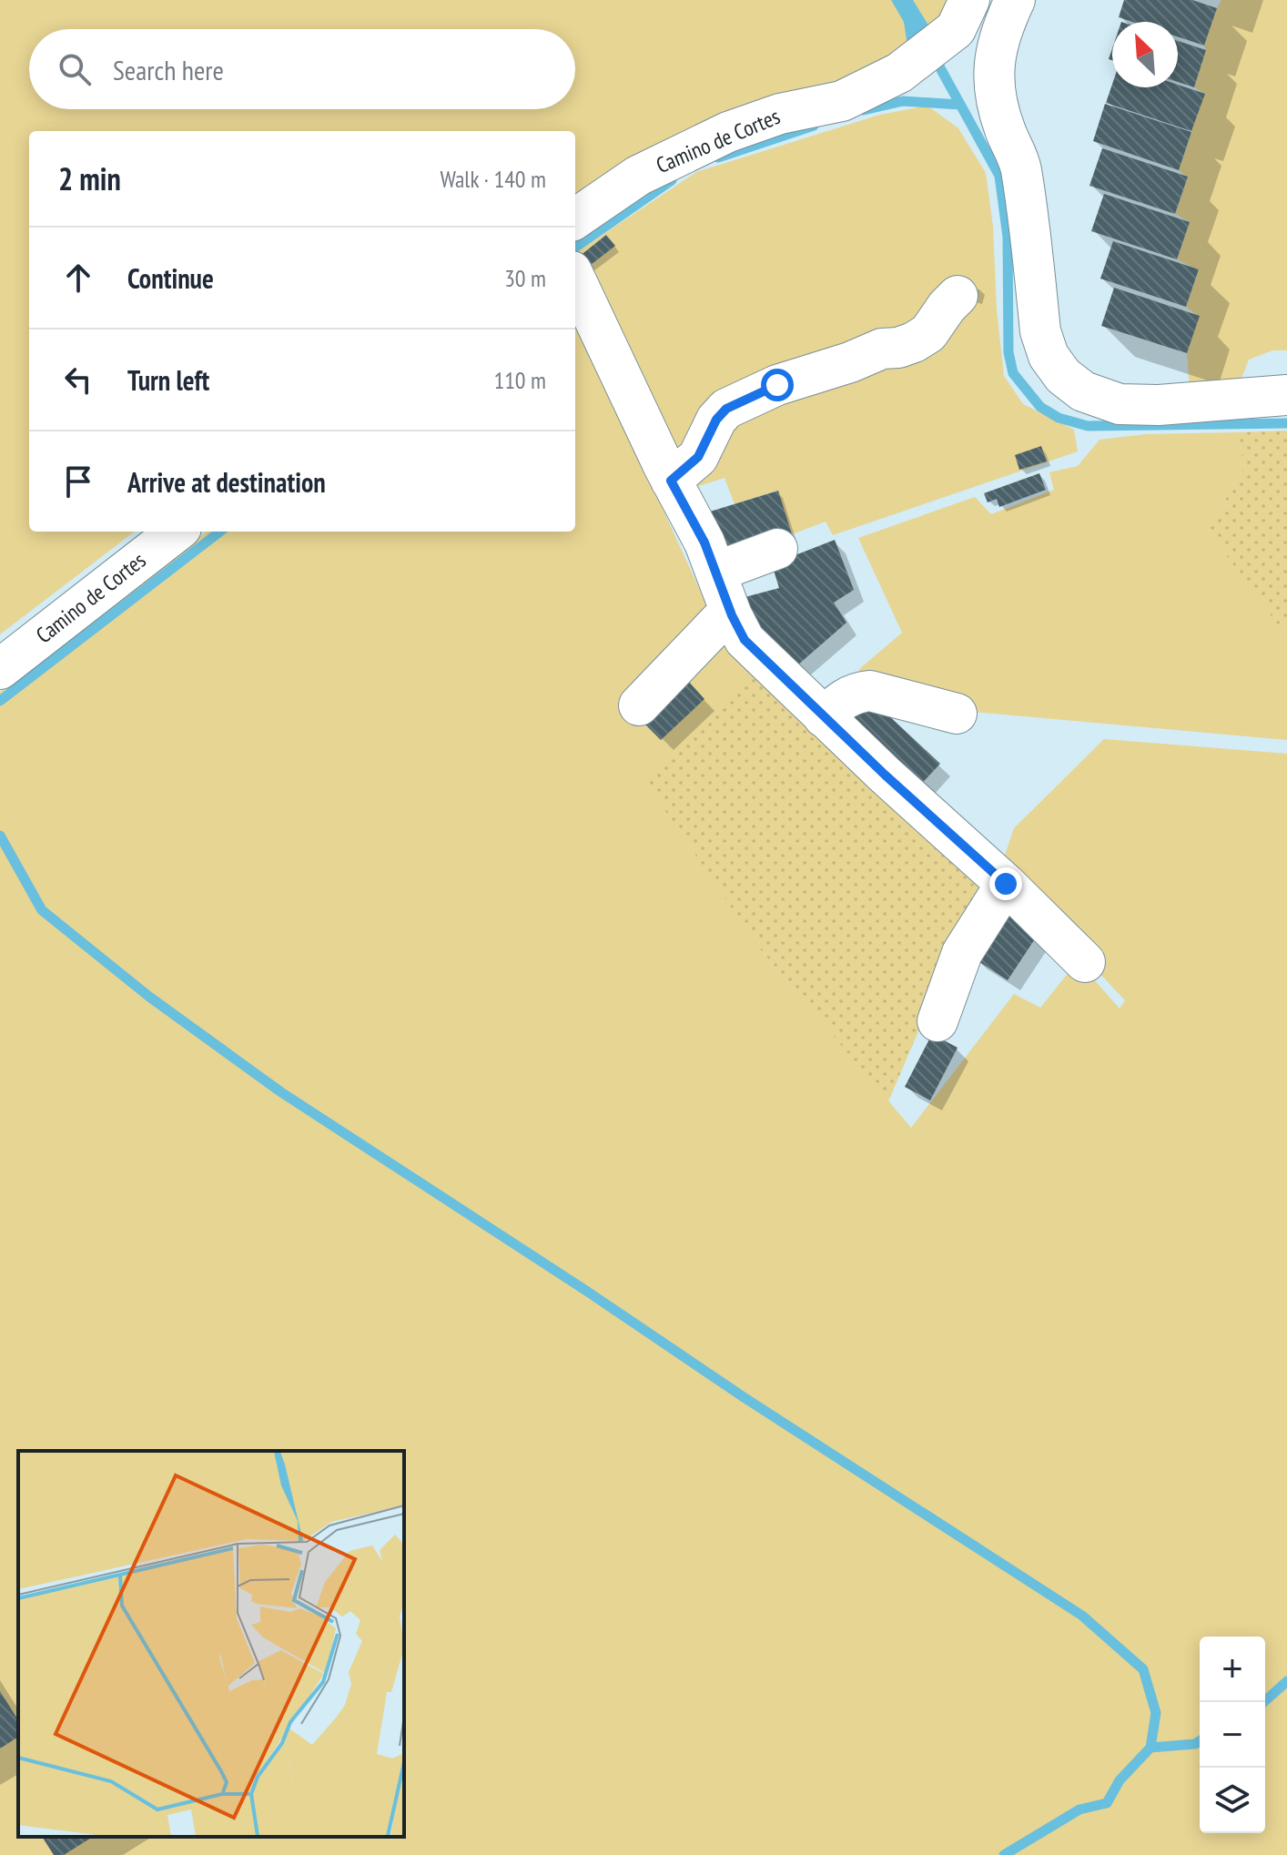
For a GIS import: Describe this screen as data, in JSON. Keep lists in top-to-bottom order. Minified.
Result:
{"streets":{"street":["Camino de Cortes"]},"north":"top left","page":{"search":"Search here","heading":["2 min","Walk · 140 m"],"list":[["Continue","30 m"],["Turn left","110 m"],"Arrive at destination"],"map_buttons":["+","−"]}}
